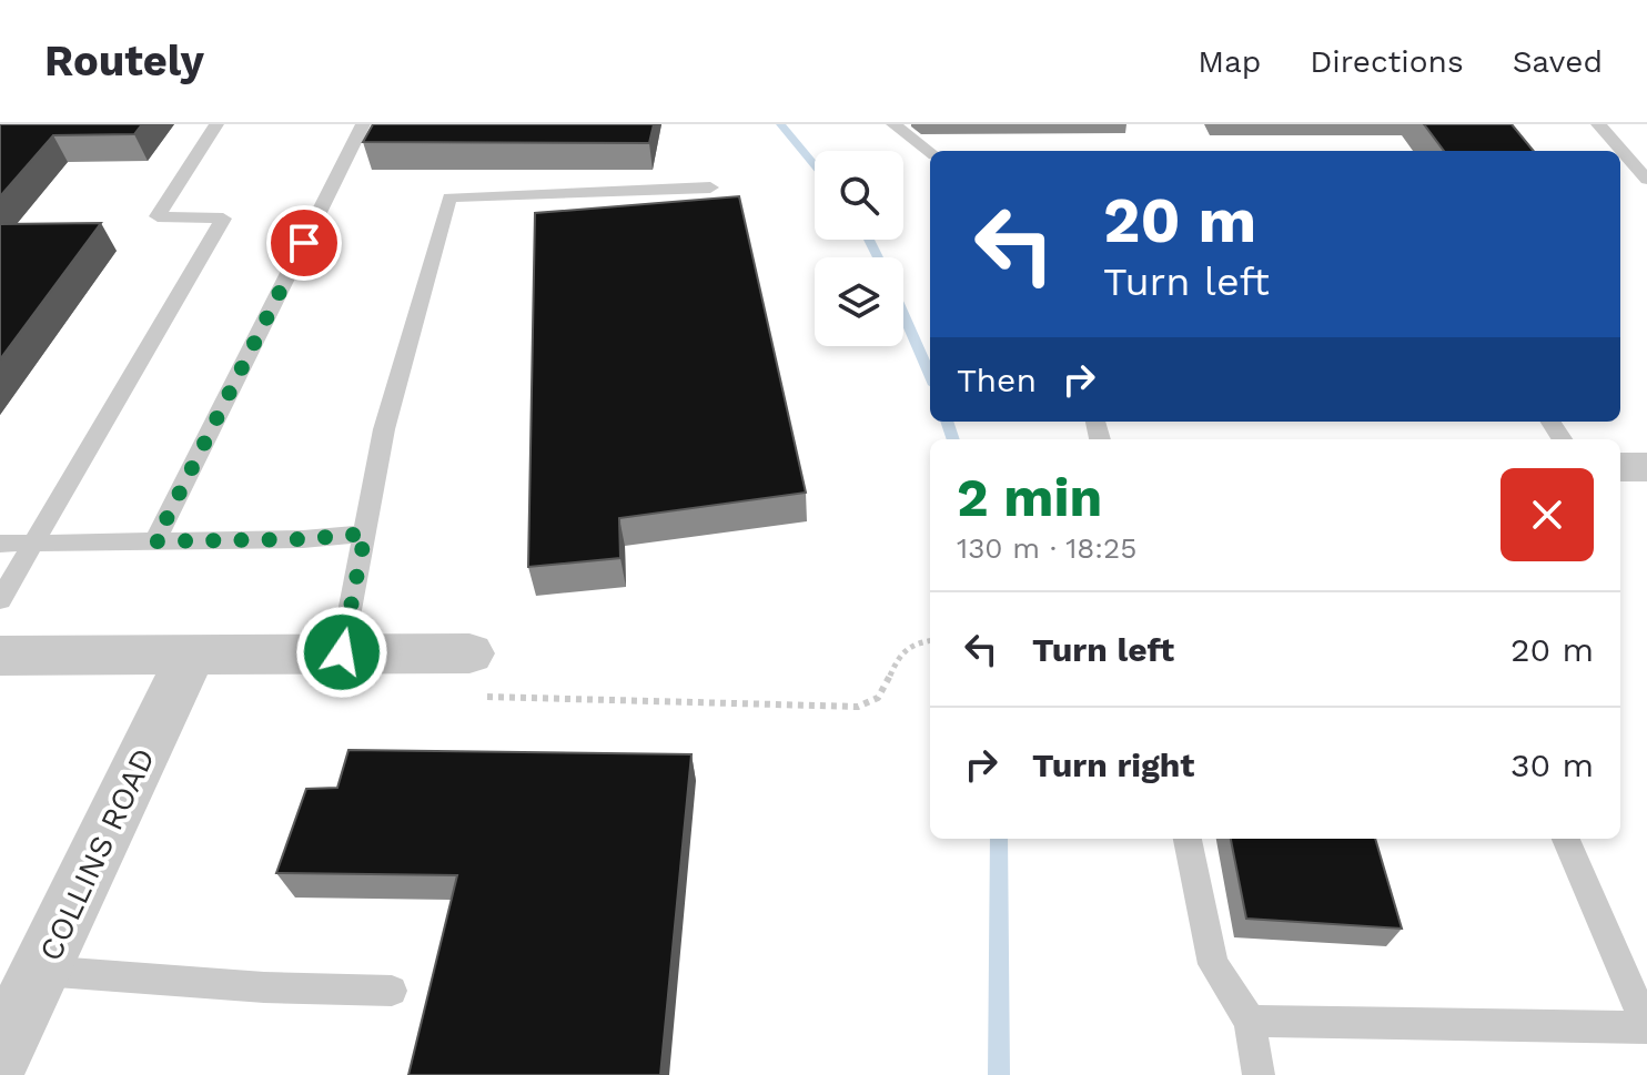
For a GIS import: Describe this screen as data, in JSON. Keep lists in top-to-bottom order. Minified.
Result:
{"streets":{"street":["COLLINS ROAD"]},"page":{"header":"Routely","nav":["Map","Directions","Saved"],"turn":["20 m","Turn left"],"then":"Then","heading":["2 min","130 m · 18:25"],"list":[{"name":"Turn left","value":"20 m"},{"name":"Turn right","value":"30 m"}]}}
